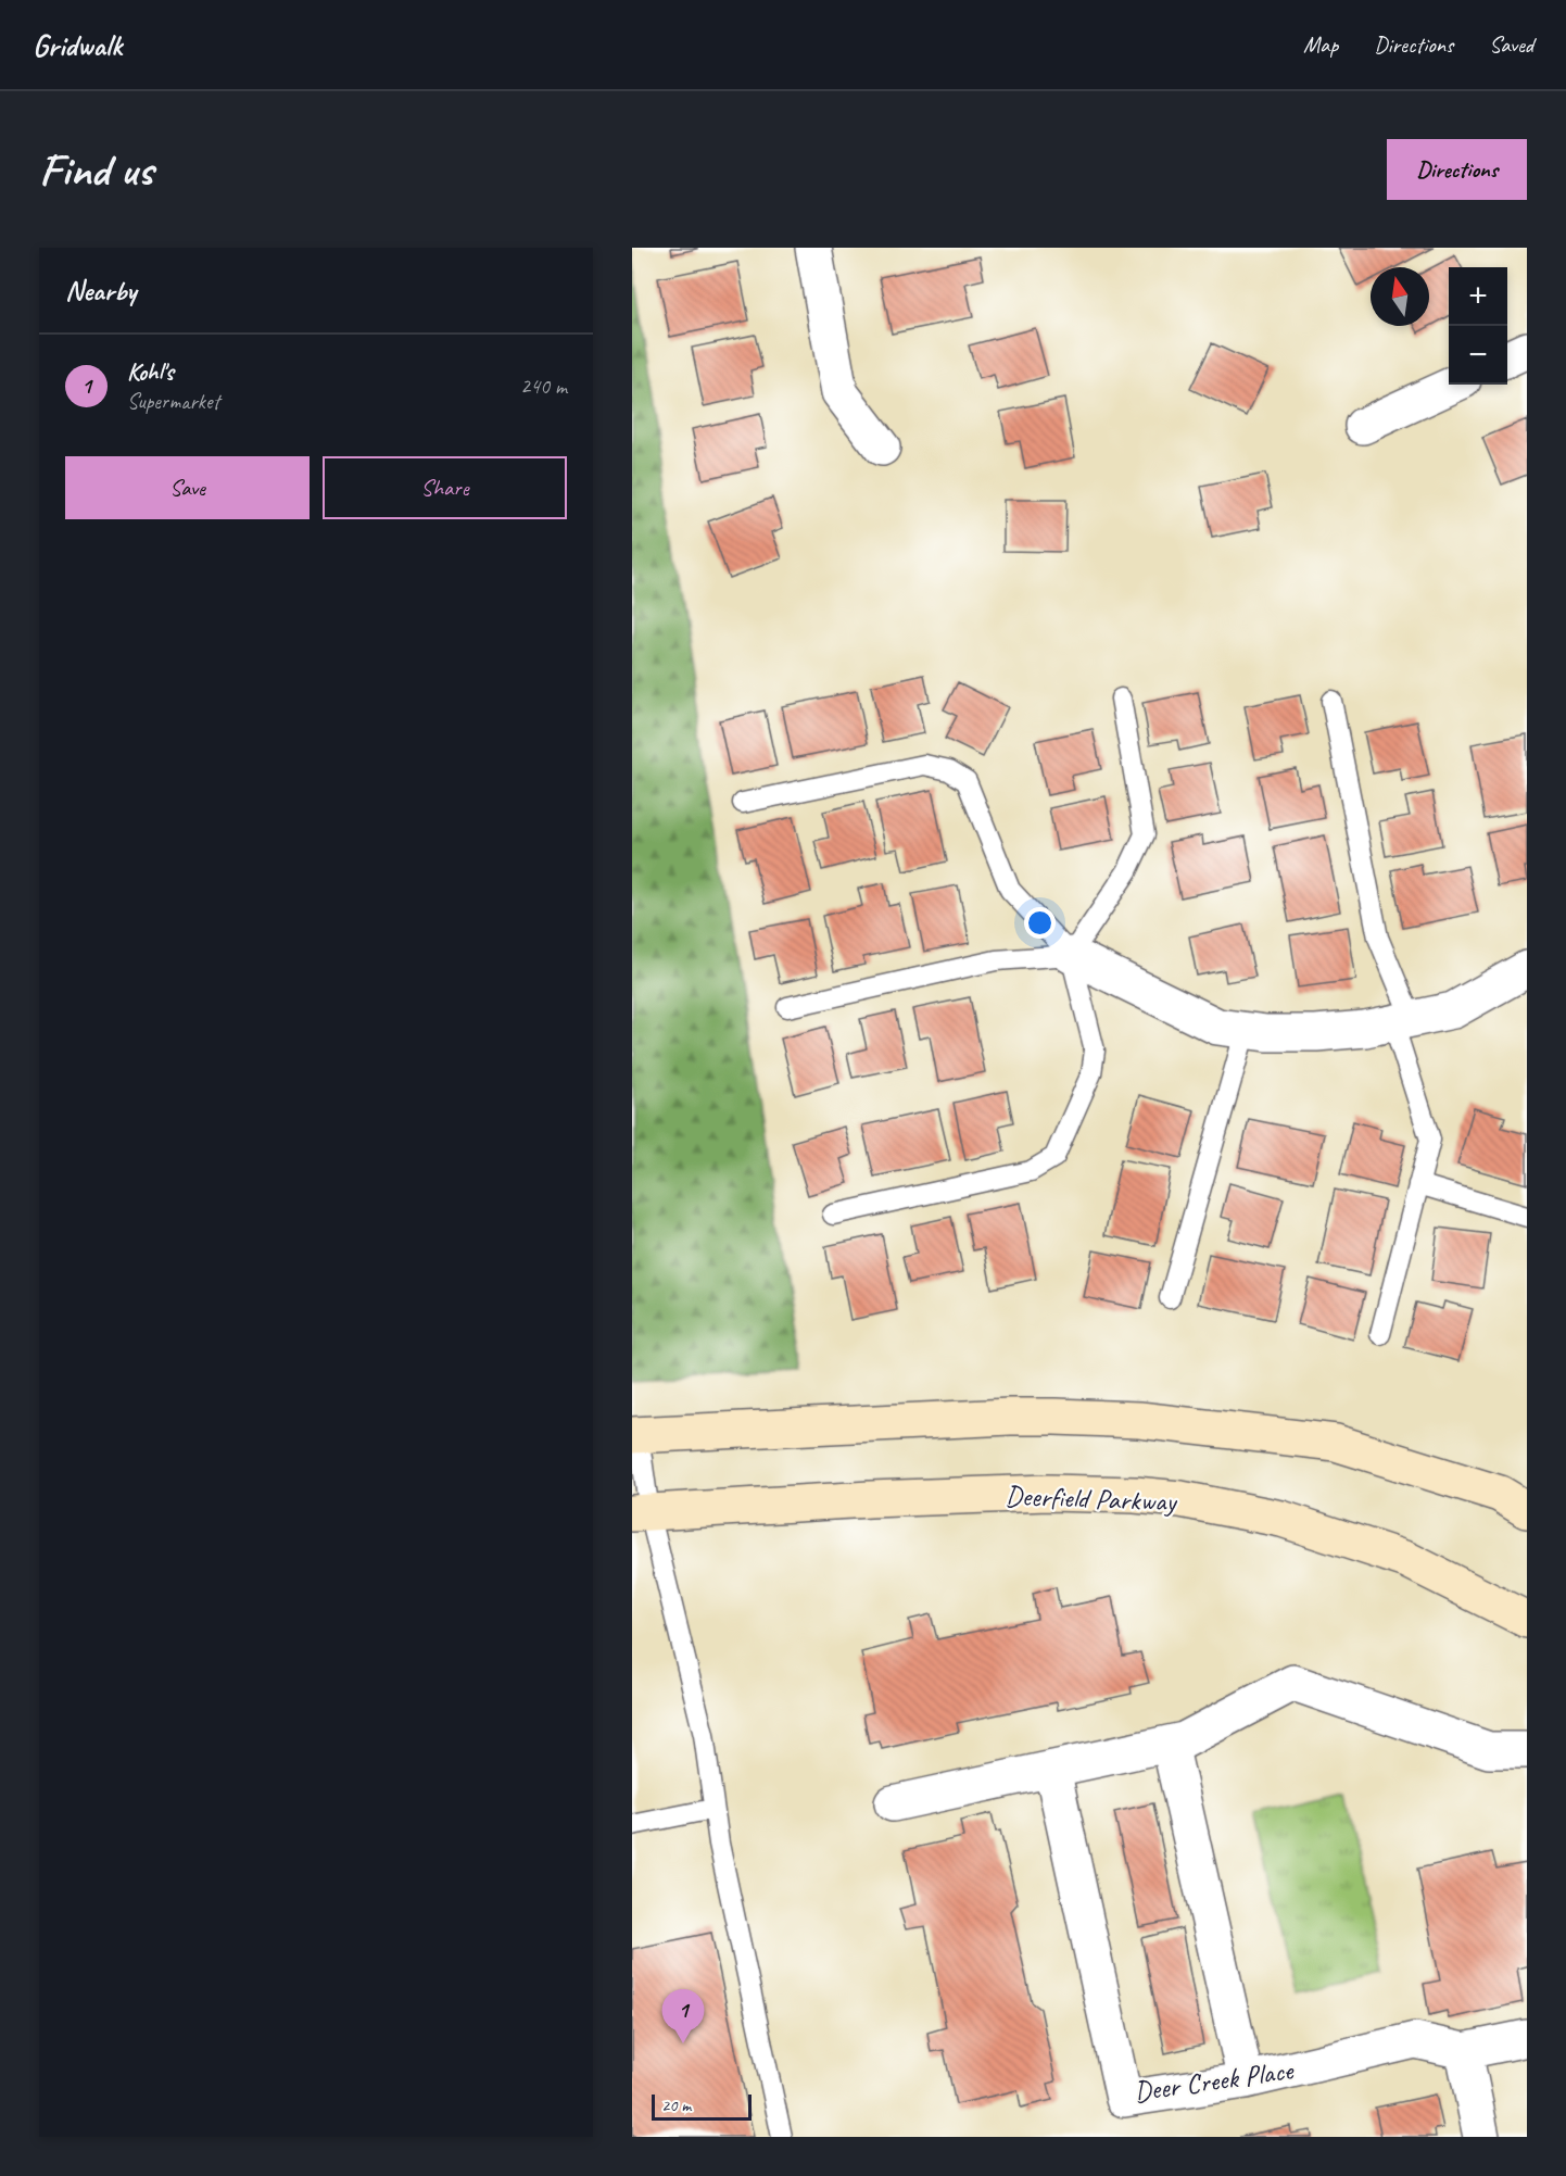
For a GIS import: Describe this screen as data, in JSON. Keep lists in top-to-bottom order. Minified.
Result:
{"streets":{"main road":["Deerfield Parkway"],"street":["Deer Creek Place"]},"scale_bar":"20 m","north":"top","page":{"header":"Gridwalk","nav":["Map","Directions","Saved"],"buttons":["Directions",["Save","Share"]],"title":"Find us","heading":"Nearby","map_buttons":["+","−"],"list":[{"mark":"1","name":"Kohl's","note":"Supermarket","value":"240 m"}],"pins":"1","scale":"20 m"}}
